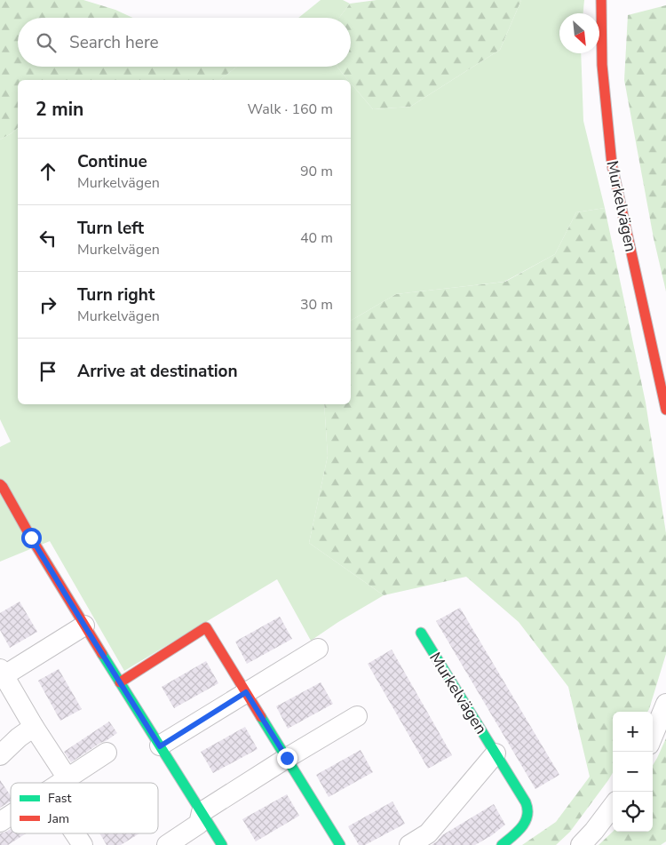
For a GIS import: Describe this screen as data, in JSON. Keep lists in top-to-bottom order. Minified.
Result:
{"streets":{"street":["Murkelvägen"]},"legend":["Fast","Jam"],"north":"bottom right","page":{"search":"Search here","heading":["2 min","Walk · 160 m"],"list":[["Continue","Murkelvägen","90 m"],["Turn left","Murkelvägen","40 m"],["Turn right","Murkelvägen","30 m"],"Arrive at destination"],"map_buttons":["+","−"]}}
